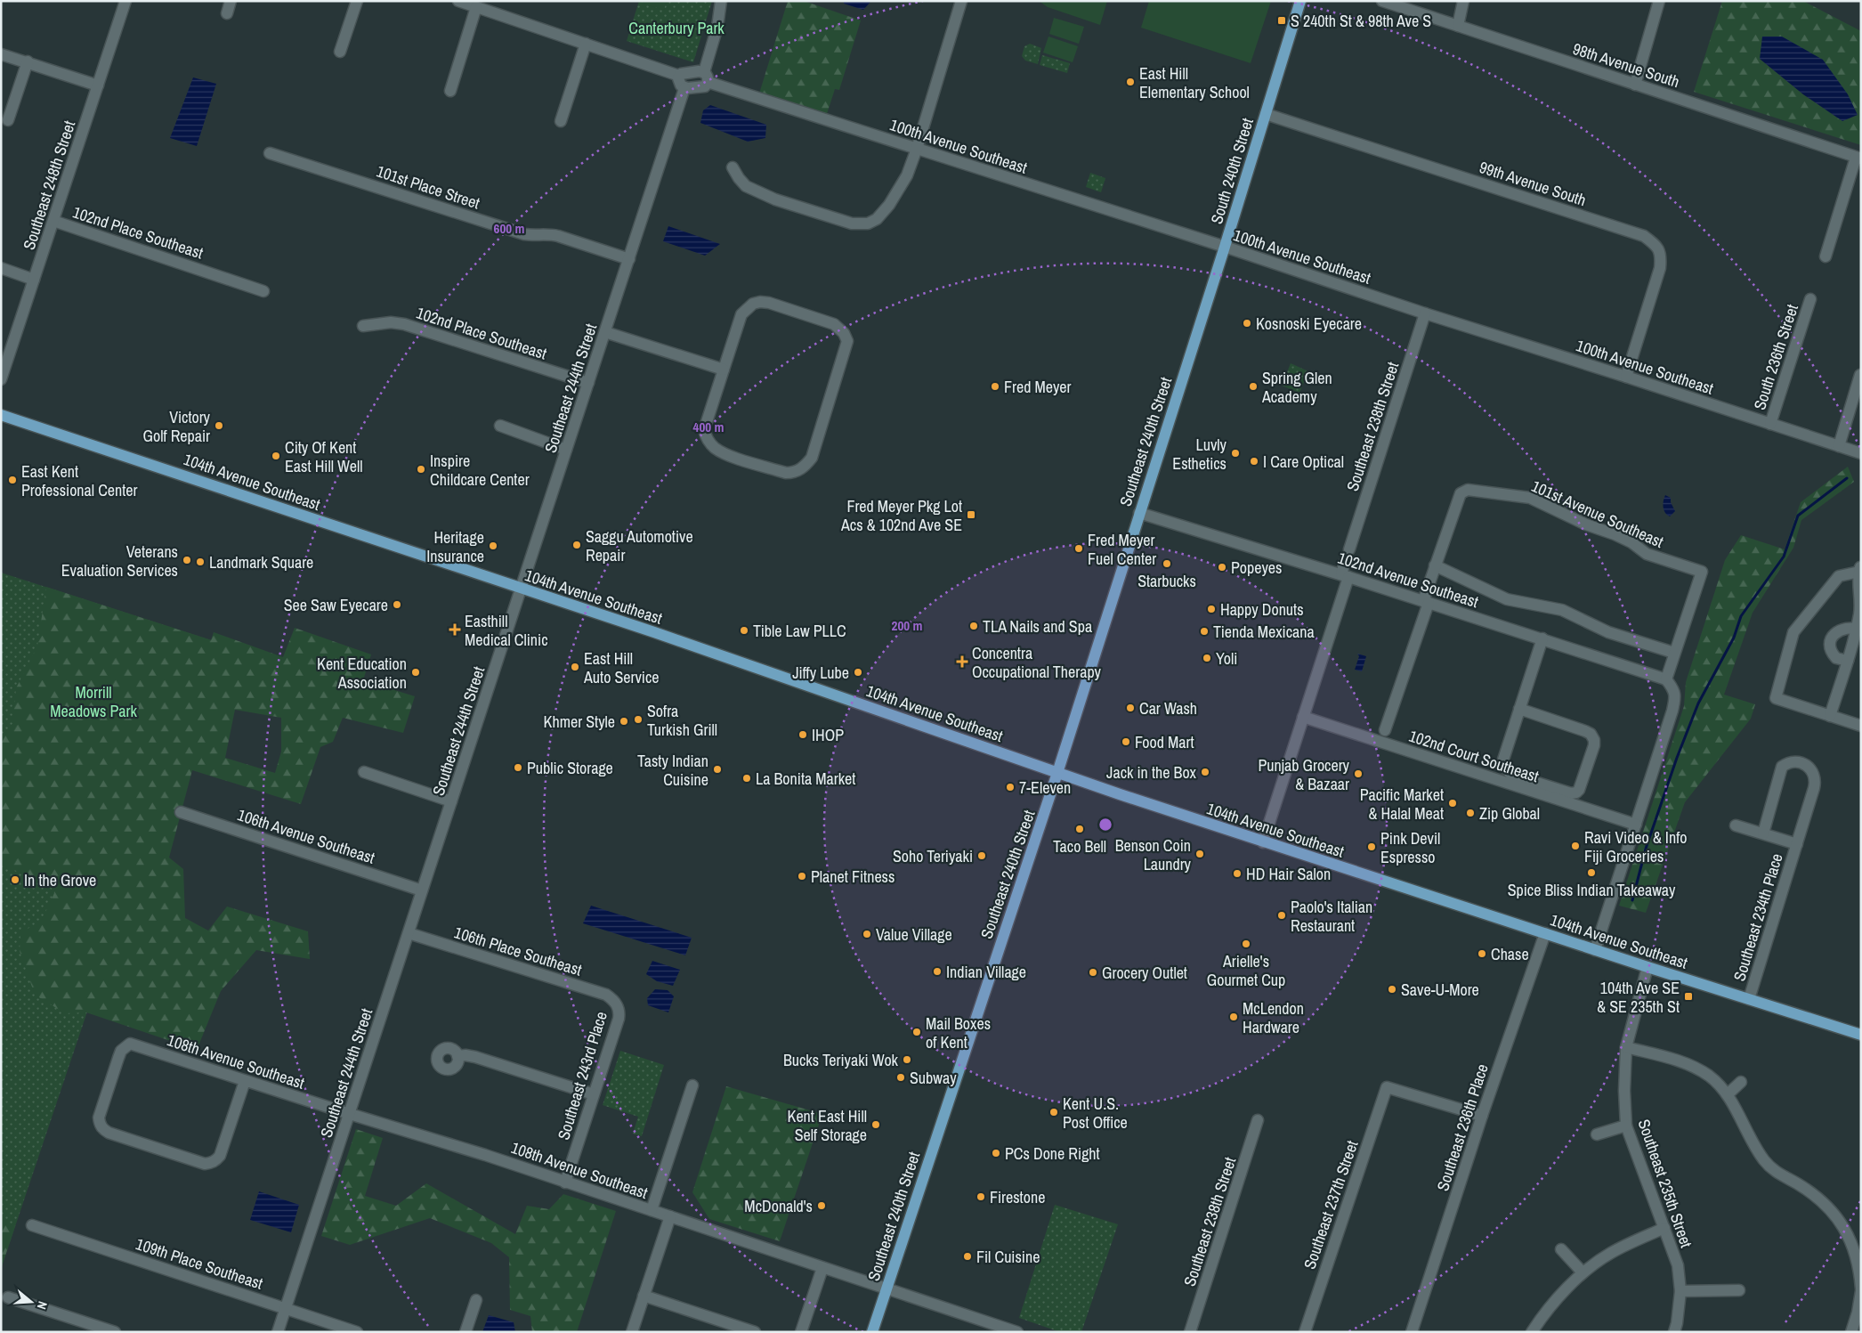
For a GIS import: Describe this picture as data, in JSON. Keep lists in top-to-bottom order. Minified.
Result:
{"streets":{"main road":["South 240th Street","Southeast 240th Street","104th Avenue Southeast"],"street":["98th Avenue South","100th Avenue Southeast","99th Avenue South","Southeast 248th Street","101st Place Street","102nd Place Southeast","South 236th Street","Southeast 244th Street","Southeast 238th Street","101st Avenue Southeast","102nd Avenue Southeast","102nd Court Southeast","106th Avenue Southeast","Southeast 234th Place","106th Place Southeast","108th Avenue Southeast","Southeast 243rd Place","Southeast 236th Place","Southeast 235th Street","Southeast 237th Street","109th Place Southeast"]},"crossings":[["100th Avenue Southeast","South 240th Street"],["100th Avenue Southeast","99th Avenue South"],["100th Avenue Southeast","South 236th Street"],["100th Avenue Southeast","Southeast 244th Street"],["100th Avenue Southeast","Southeast 238th Street"],["100th Avenue Southeast","Southeast 240th Street"],["South 240th Street","99th Avenue South"],["South 240th Street","Southeast 240th Street"],["Southeast 248th Street","102nd Place Southeast"],["101st Place Street","Southeast 244th Street"],["102nd Place Southeast","Southeast 244th Street"],["Southeast 244th Street","104th Avenue Southeast"],["Southeast 244th Street","106th Avenue Southeast"],["Southeast 244th Street","106th Place Southeast"],["Southeast 244th Street","108th Avenue Southeast"],["Southeast 244th Street","109th Place Southeast"],["Southeast 240th Street","104th Avenue Southeast"],["Southeast 240th Street","102nd Avenue Southeast"],["Southeast 240th Street","108th Avenue Southeast"],["104th Avenue Southeast","Southeast 234th Place"],["104th Avenue Southeast","Southeast 236th Place"],["104th Avenue Southeast","Southeast 235th Street"],["101st Avenue Southeast","102nd Avenue Southeast"],["106th Place Southeast","Southeast 243rd Place"],["108th Avenue Southeast","Southeast 243rd Place"],["Southeast 236th Place","Southeast 237th Street"]],"parks":["Canterbury Park","Morrill Meadows Park"],"places":{"transit":["S 240th St & 98th Ave S","Fred Meyer Pkg Lot Acs & 102nd Ave SE","104th Ave SE & SE 235th St"],"other":["East Hill Elementary School","Kosnoski Eyecare","Fred Meyer","Spring Glen Academy","Victory Golf Repair","Luvly Esthetics","City Of Kent East Hill Well","I Care Optical","Inspire Childcare Center","East Kent Professional Center","Saggu Automotive Repair","Heritage Insurance","Fred Meyer Fuel Center","Veterans Evaluation Services","Landmark Square","Starbucks","Popeyes","See Saw Eyecare","Happy Donuts","TLA Nails and Spa","Tible Law PLLC","Tienda Mexicana","Yoli","East Hill Auto Service","Kent Education Association","Jiffy Lube","Car Wash","Sofra Turkish Grill","Khmer Style","IHOP","Food Mart","Public Storage","Tasty Indian Cuisine","Jack in the Box","Punjab Grocery & Bazaar","La Bonita Market","7-Eleven","Pacific Market & Halal Meat","Zip Global","Taco Bell","Ravi Video & Info Fiji Groceries","Pink Devil Espresso","Benson Coin Laundry","Soho Teriyaki","Spice Bliss Indian Takeaway","HD Hair Salon","Planet Fitness","In the Grove","Paolo's Italian Restaurant","Value Village","Arielle's Gourmet Cup","Chase","Indian Village","Grocery Outlet","Save-U-More","McLendon Hardware","Mail Boxes of Kent","Bucks Teriyaki Wok","Subway","Kent U.S. Post Office","Kent East Hill Self Storage","PCs Done Right","Firestone","McDonald's","Fil Cuisine"],"health":["Easthill Medical Clinic","Concentra Occupational Therapy"]},"north":"right","rings":["600 m","400 m","200 m"]}
